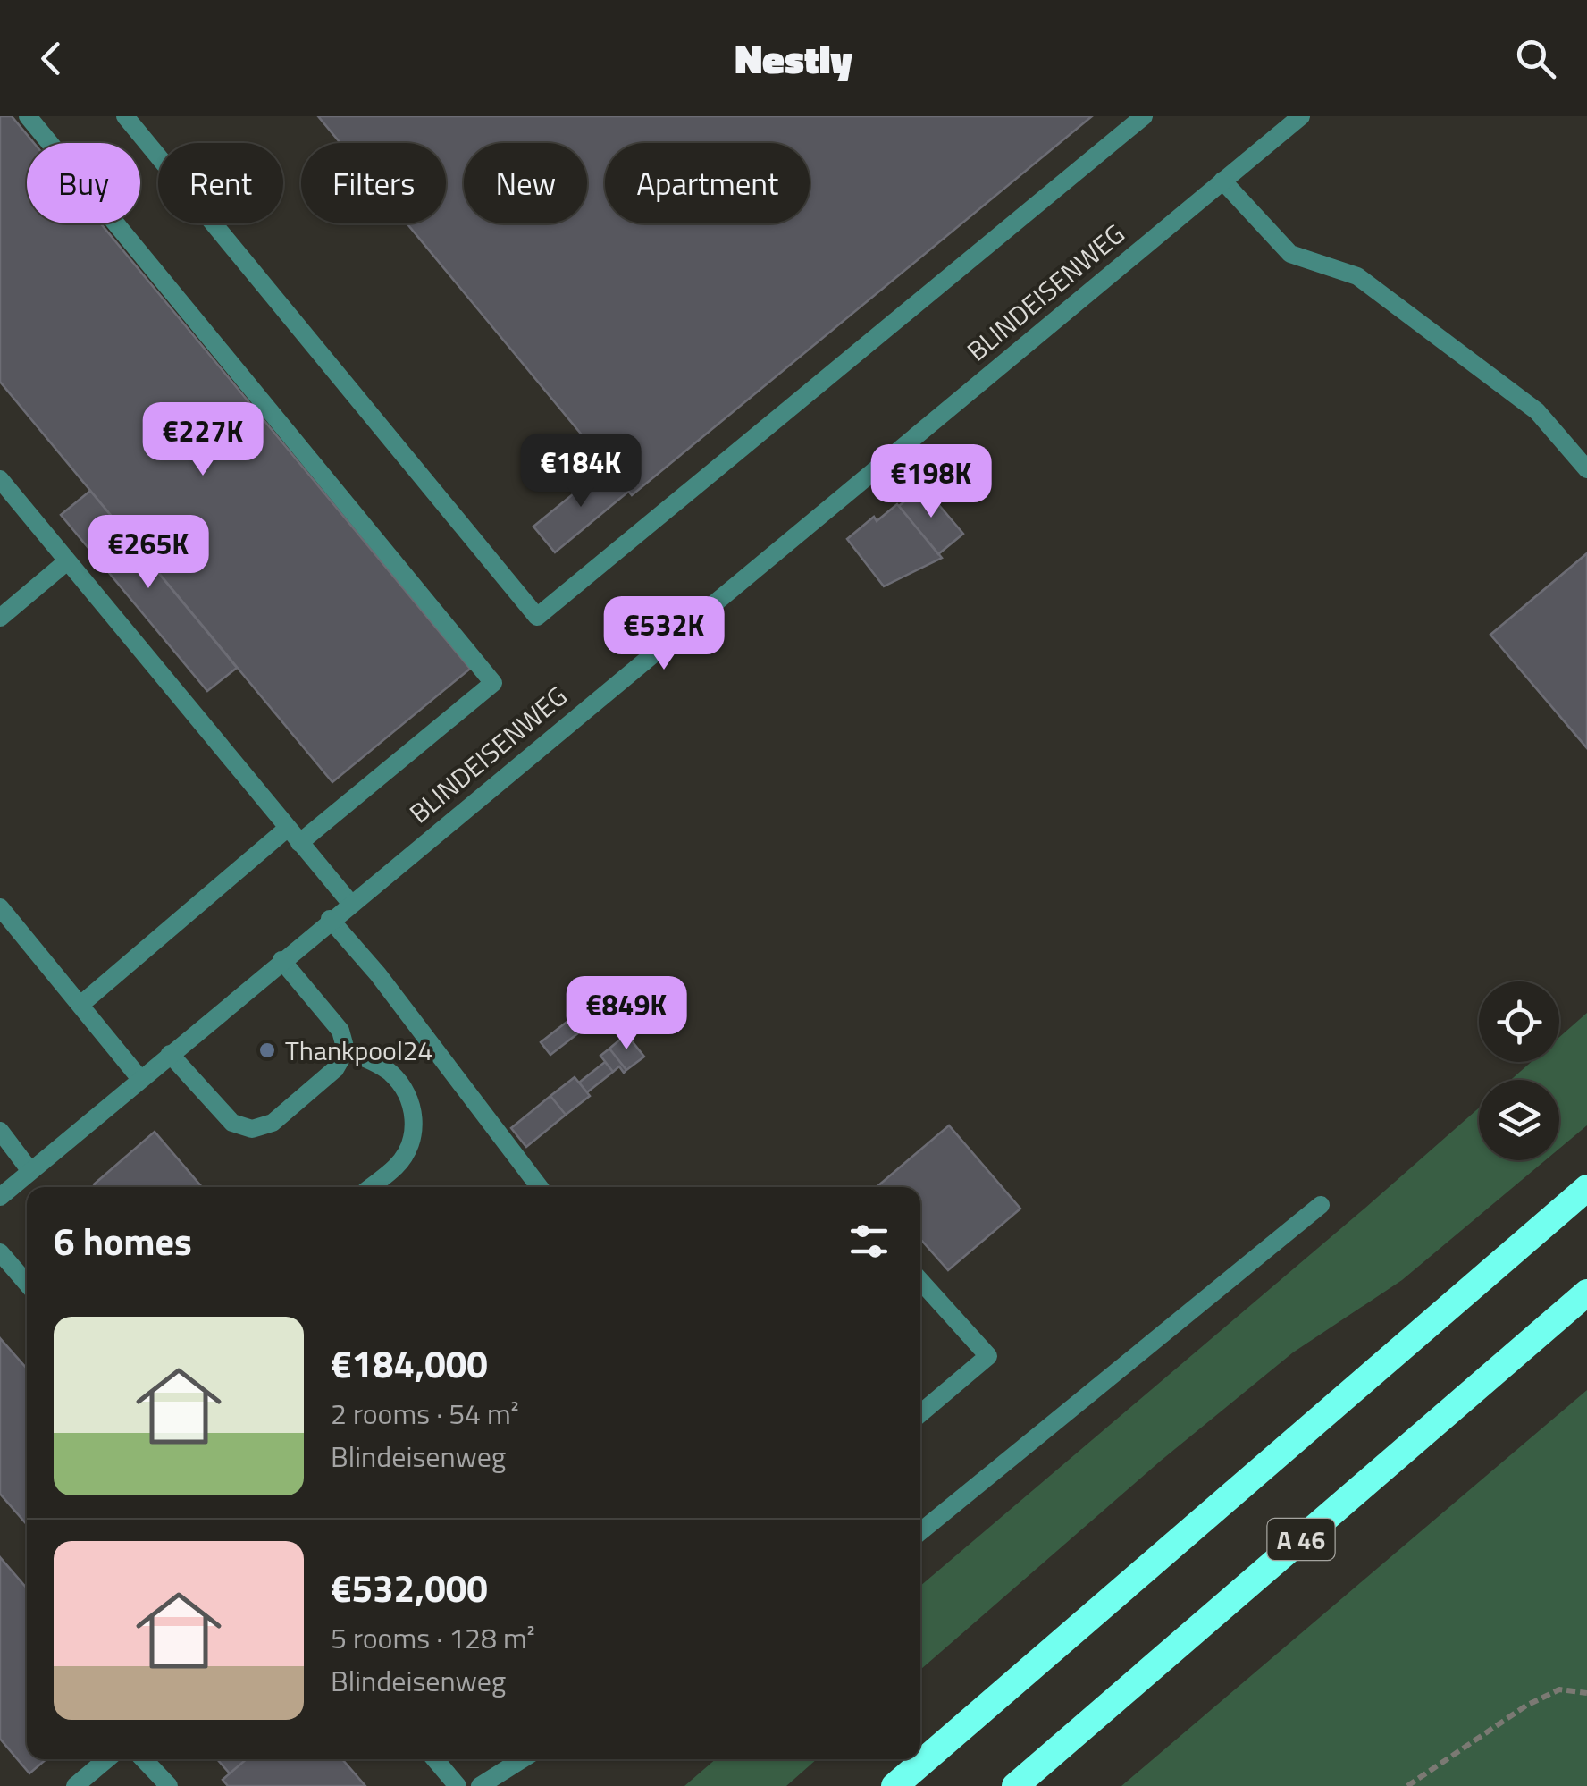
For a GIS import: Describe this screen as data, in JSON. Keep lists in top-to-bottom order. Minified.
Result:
{"streets":{"highway":["A 46"],"street":["BLINDEISENWEG"]},"places":["Thankpool24"],"page":{"header":"Nestly","chip":["Buy","Rent","Filters","New","Apartment"],"price":["€227K","€184K","€198K","€265K","€532K","€849K"],"heading":"6 homes","list":[{"name":"€184,000","note":"2 rooms · 54 m² · Blindeisenweg"},{"name":"€532,000","note":"5 rooms · 128 m² · Blindeisenweg"}]}}
